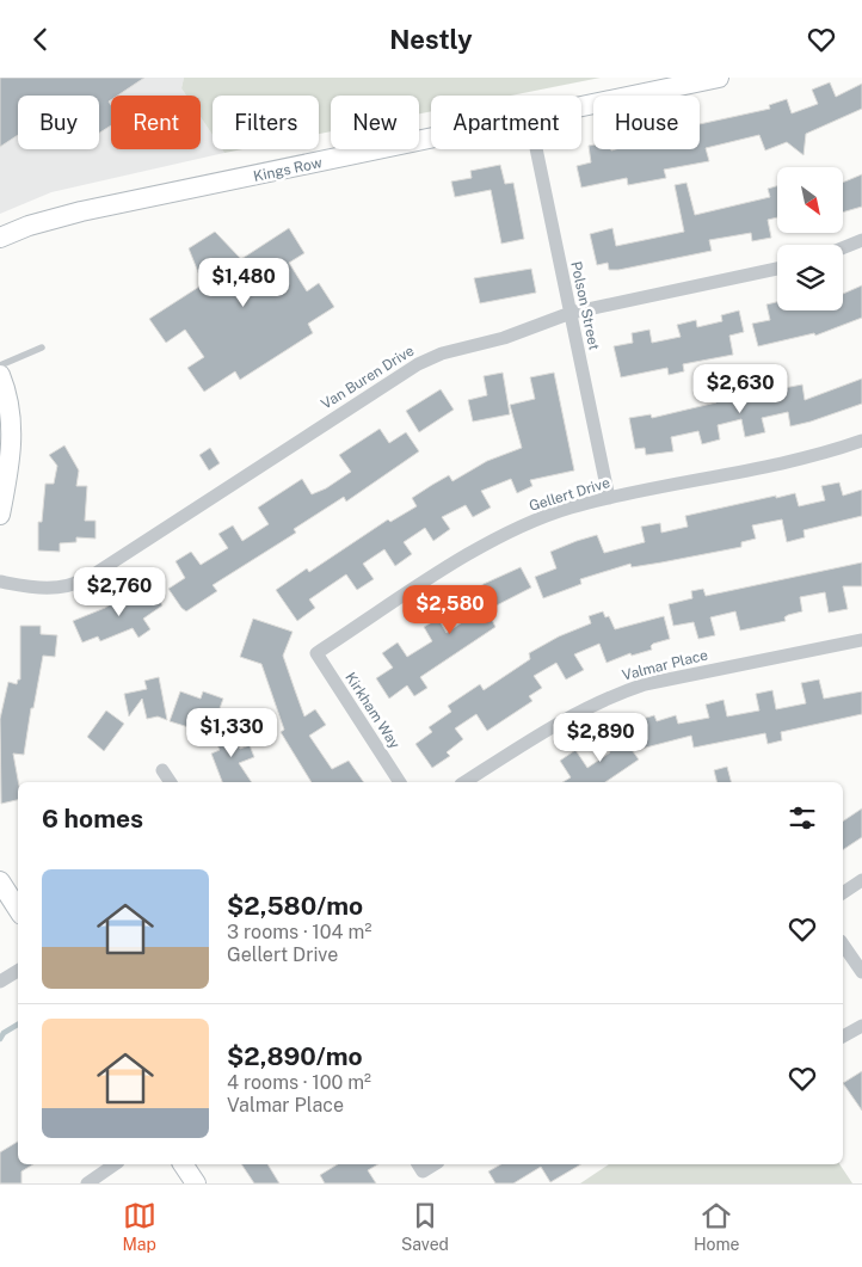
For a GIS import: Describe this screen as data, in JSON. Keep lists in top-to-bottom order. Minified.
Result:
{"streets":{"main road":["Kings Row"],"street":["Polson Street","Van Buren Drive","Gellert Drive","Valmar Place","Kirkham Way"]},"crossings":[["Polson Street","Van Buren Drive"],["Polson Street","Gellert Drive"],["Gellert Drive","Kirkham Way"]],"north":"bottom right","page":{"header":"Nestly","chip":["Buy","Rent","Filters","New","Apartment","House"],"price":["$1,480","$2,630","$2,760","$2,580","$1,330","$2,890"],"heading":"6 homes","list":[{"name":"$2,580/mo","note":"3 rooms · 104 m² · Gellert Drive"},{"name":"$2,890/mo","note":"4 rooms · 100 m² · Valmar Place"}],"tabs":["Map","Saved","Home"]}}
